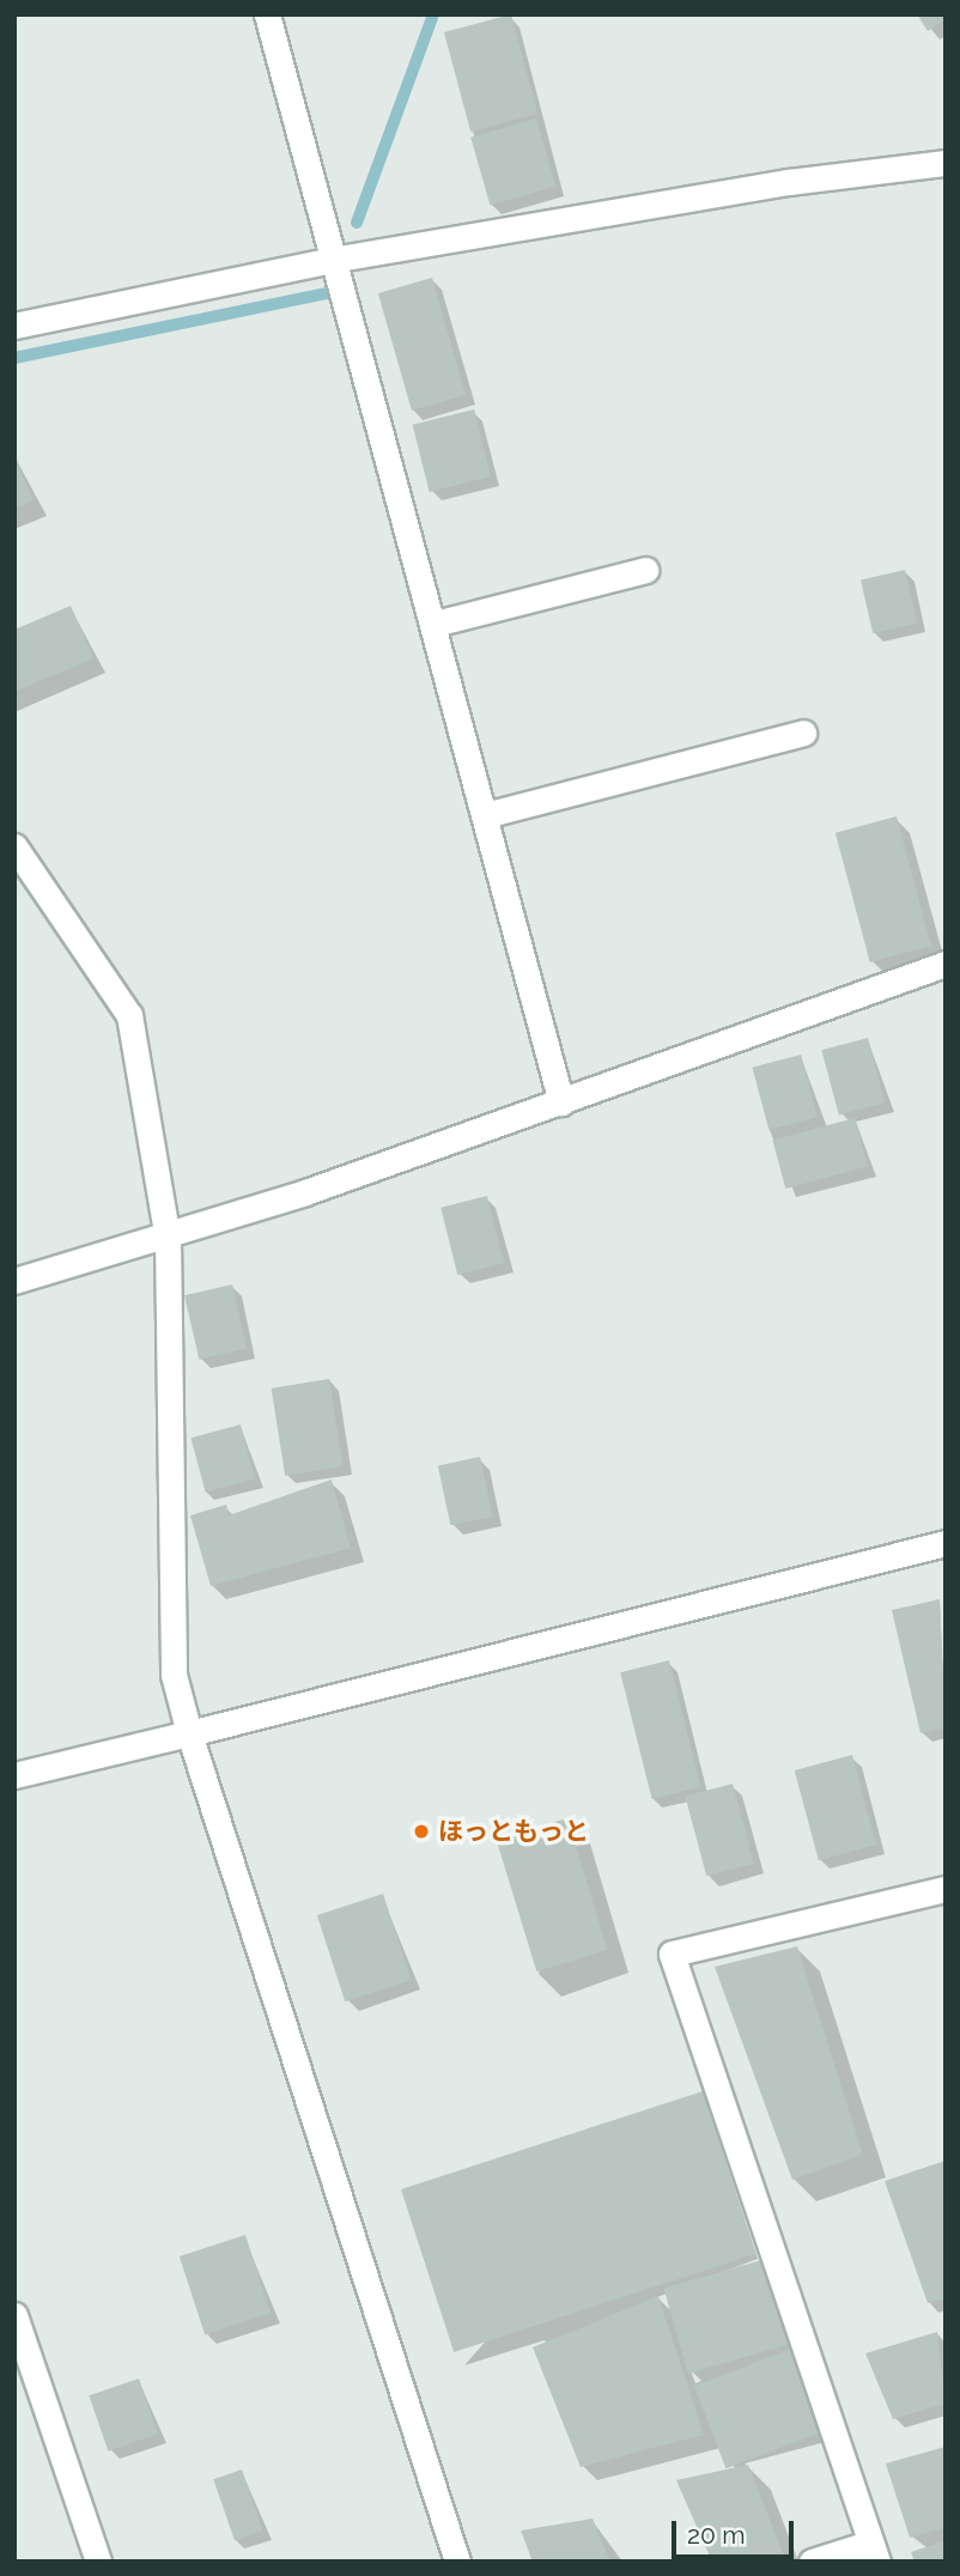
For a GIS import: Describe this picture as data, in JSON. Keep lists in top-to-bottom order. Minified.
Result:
{"places":["ほっともっと"],"scale_bar":"20 m"}
